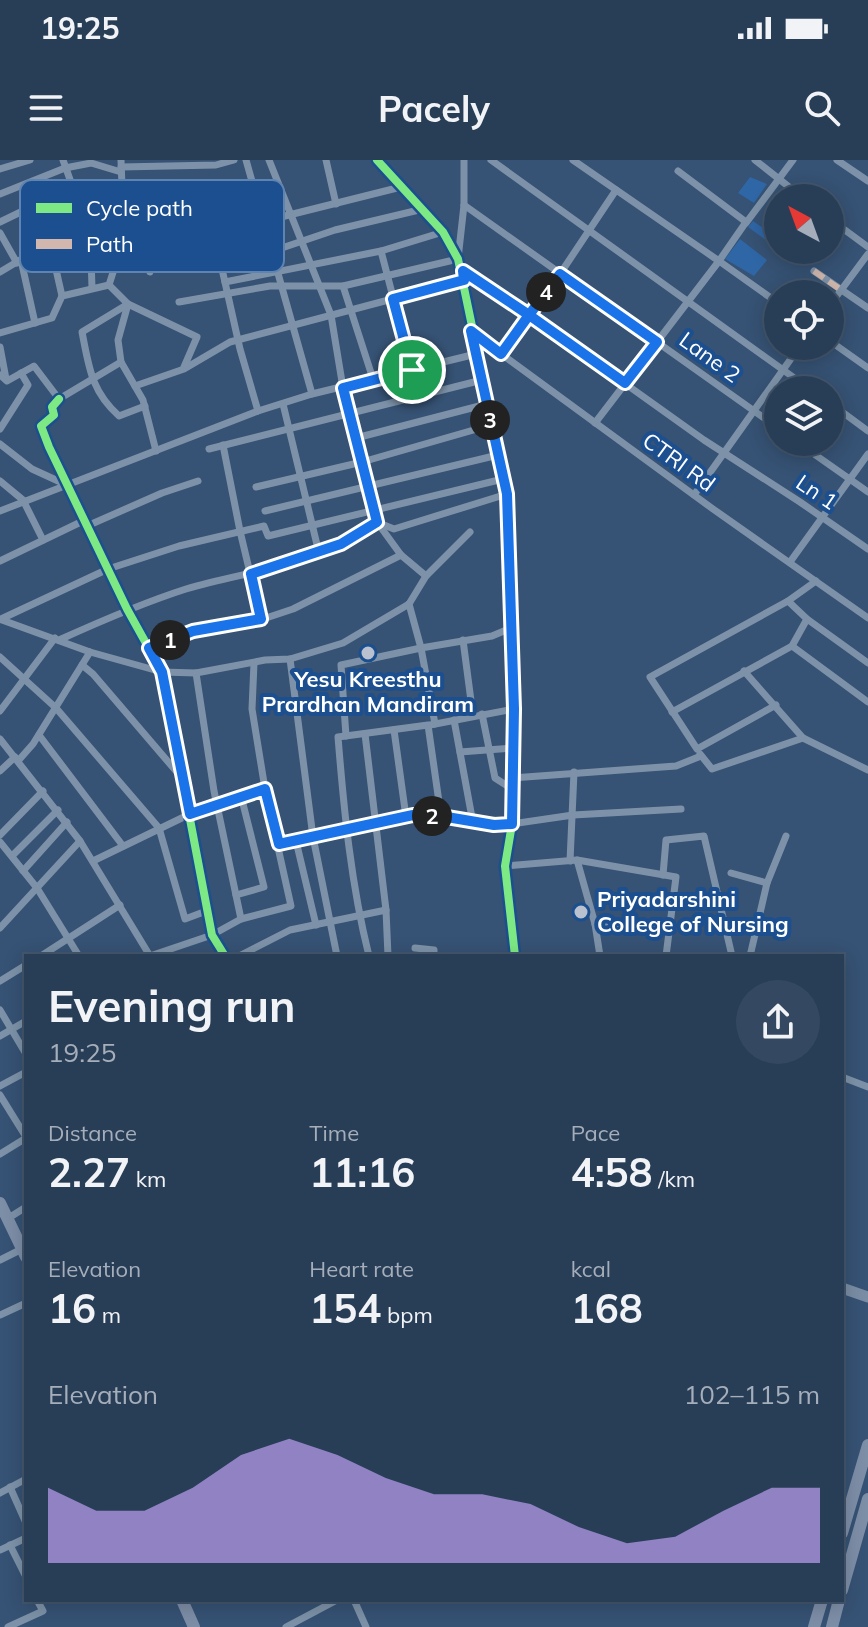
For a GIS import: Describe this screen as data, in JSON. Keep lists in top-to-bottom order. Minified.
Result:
{"streets":{"street":["Lane 2","CTRI Rd","Ln 1"]},"places":["Yesu Kreesthu Prardhan Mandiram","Priyadarshini College of Nursing"],"legend":["Cycle path","Path"],"north":"top left","page":{"status":"19:25","header":"Pacely","pins":["4","3","1","2"],"heading":["Evening run","19:25"],"stats":[["Distance","2.27 km"],["Time","11:16"],["Pace","4:58 /km"],["Elevation","16 m"],["Heart rate","154 bpm"],["kcal","168"]],"chart":["Elevation","102–115 m"]}}
